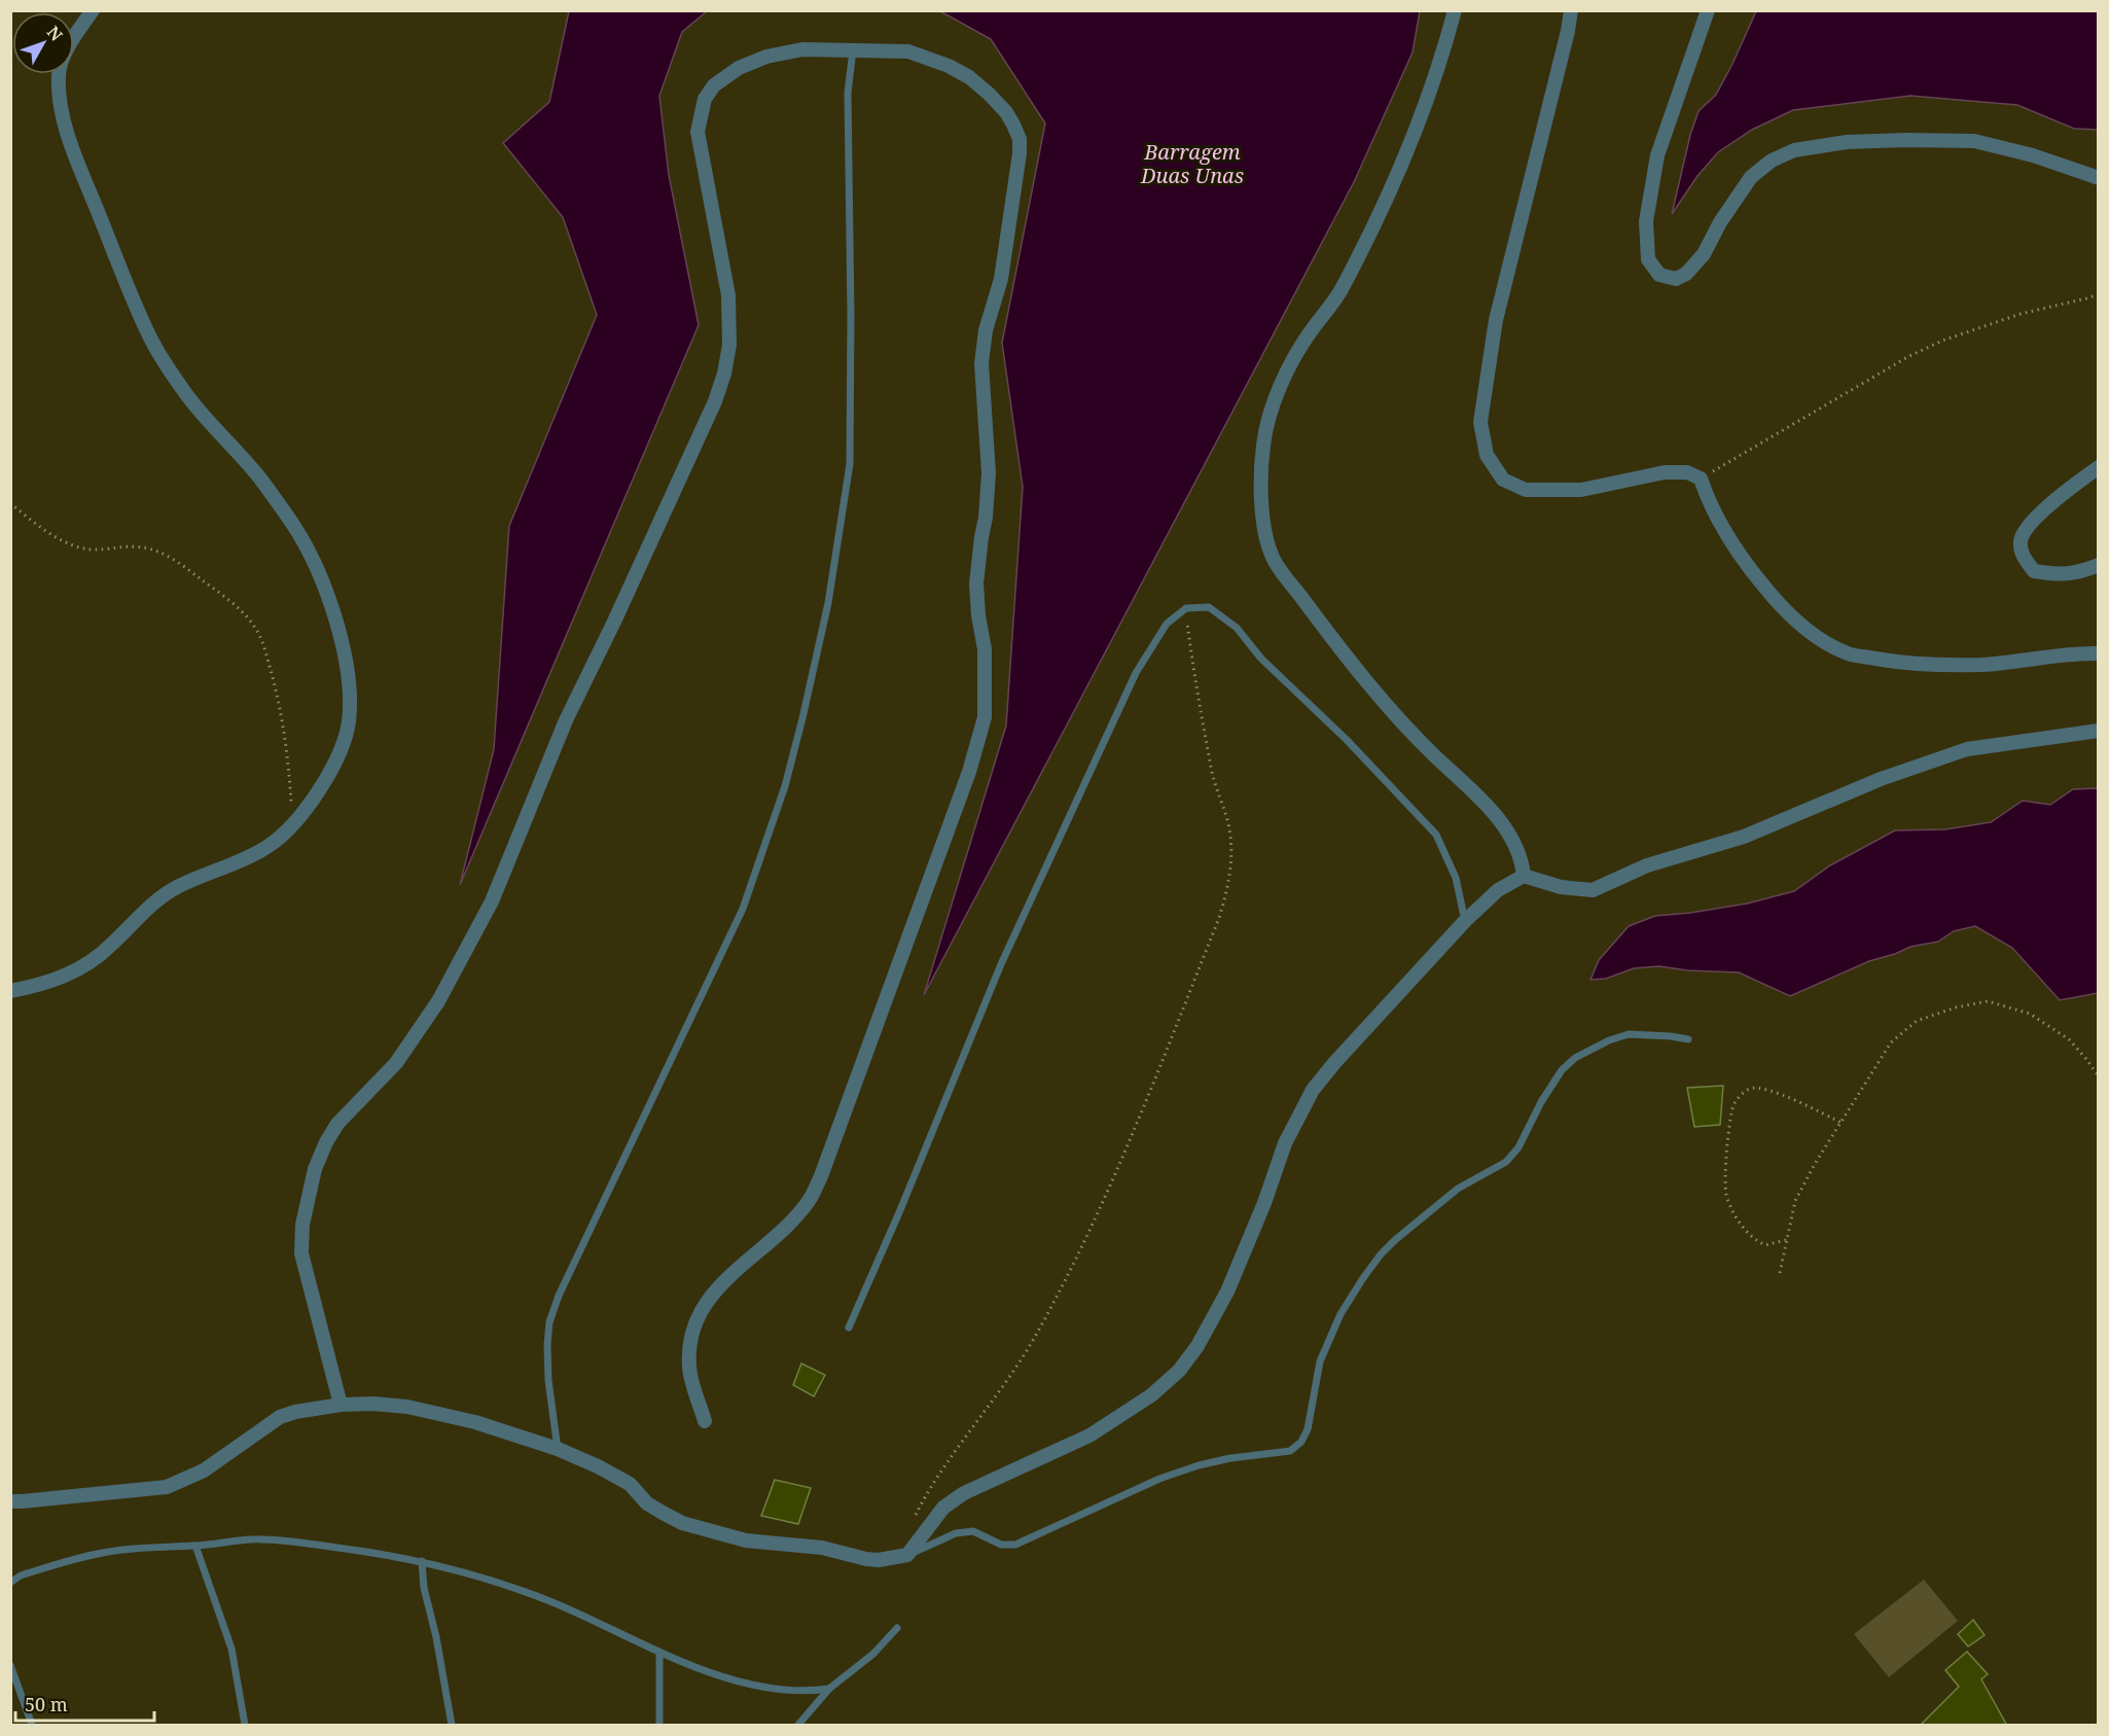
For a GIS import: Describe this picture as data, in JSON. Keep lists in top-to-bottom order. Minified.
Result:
{"water":["Barragem Duas Unas"],"scale_bar":"50 m","north":"top right"}
